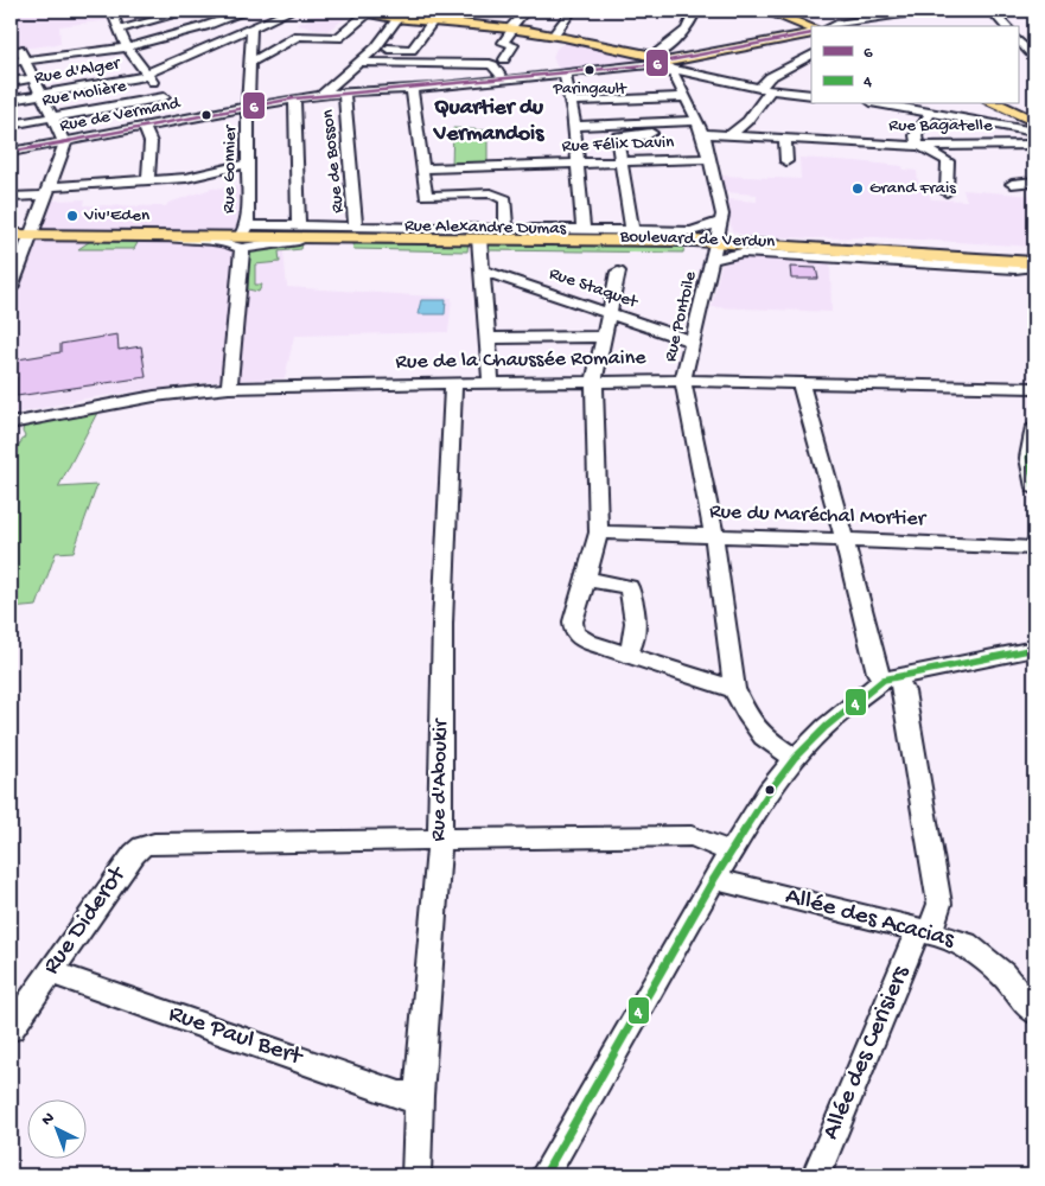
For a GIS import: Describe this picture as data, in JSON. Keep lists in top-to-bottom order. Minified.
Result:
{"streets":{"main road":["Rue Alexandre Dumas","Boulevard de Verdun"],"street":["Rue d'Alger","Rue Molière","Rue de Vermand","Rue Bagatelle","Rue Félix Davin","Rue de Bosson","Rue Gonnier","Rue Staquet","Rue Pontoile","Rue de la Chaussée Romaine","Rue du Maréchal Mortier","Rue d'Aboukir","Allée des Acacias","Rue Diderot","Rue Paul Bert","Allée des Cerisiers"]},"crossings":[["Rue d'Alger","Rue Gonnier"],["Rue Molière","Rue de Vermand"],["Rue de Vermand","Rue de Bosson"],["Rue de Vermand","Rue Gonnier"],["Rue de Vermand","Rue Pontoile"],["Rue Bagatelle","Rue Pontoile"],["Rue Félix Davin","Rue Pontoile"],["Rue de Bosson","Rue Alexandre Dumas"],["Rue Gonnier","Rue Alexandre Dumas"],["Rue Gonnier","Rue de la Chaussée Romaine"],["Rue Alexandre Dumas","Rue Pontoile"],["Boulevard de Verdun","Rue Pontoile"],["Rue Staquet","Rue Pontoile"],["Rue Pontoile","Rue de la Chaussée Romaine"],["Rue de la Chaussée Romaine","Rue d'Aboukir"],["Rue de la Chaussée Romaine","Allée des Cerisiers"],["Rue du Maréchal Mortier","Allée des Cerisiers"],["Rue d'Aboukir","Rue Diderot"],["Rue d'Aboukir","Rue Paul Bert"],["Allée des Acacias","Allée des Cerisiers"],["Rue Diderot","Rue Paul Bert"]],"districts":["Quartier du Vermandois"],"places":["Paringault","Grand Frais","Viv'Eden"],"lines":["transit line 6","transit line 4"],"legend":["6","4"],"north":"top left"}
